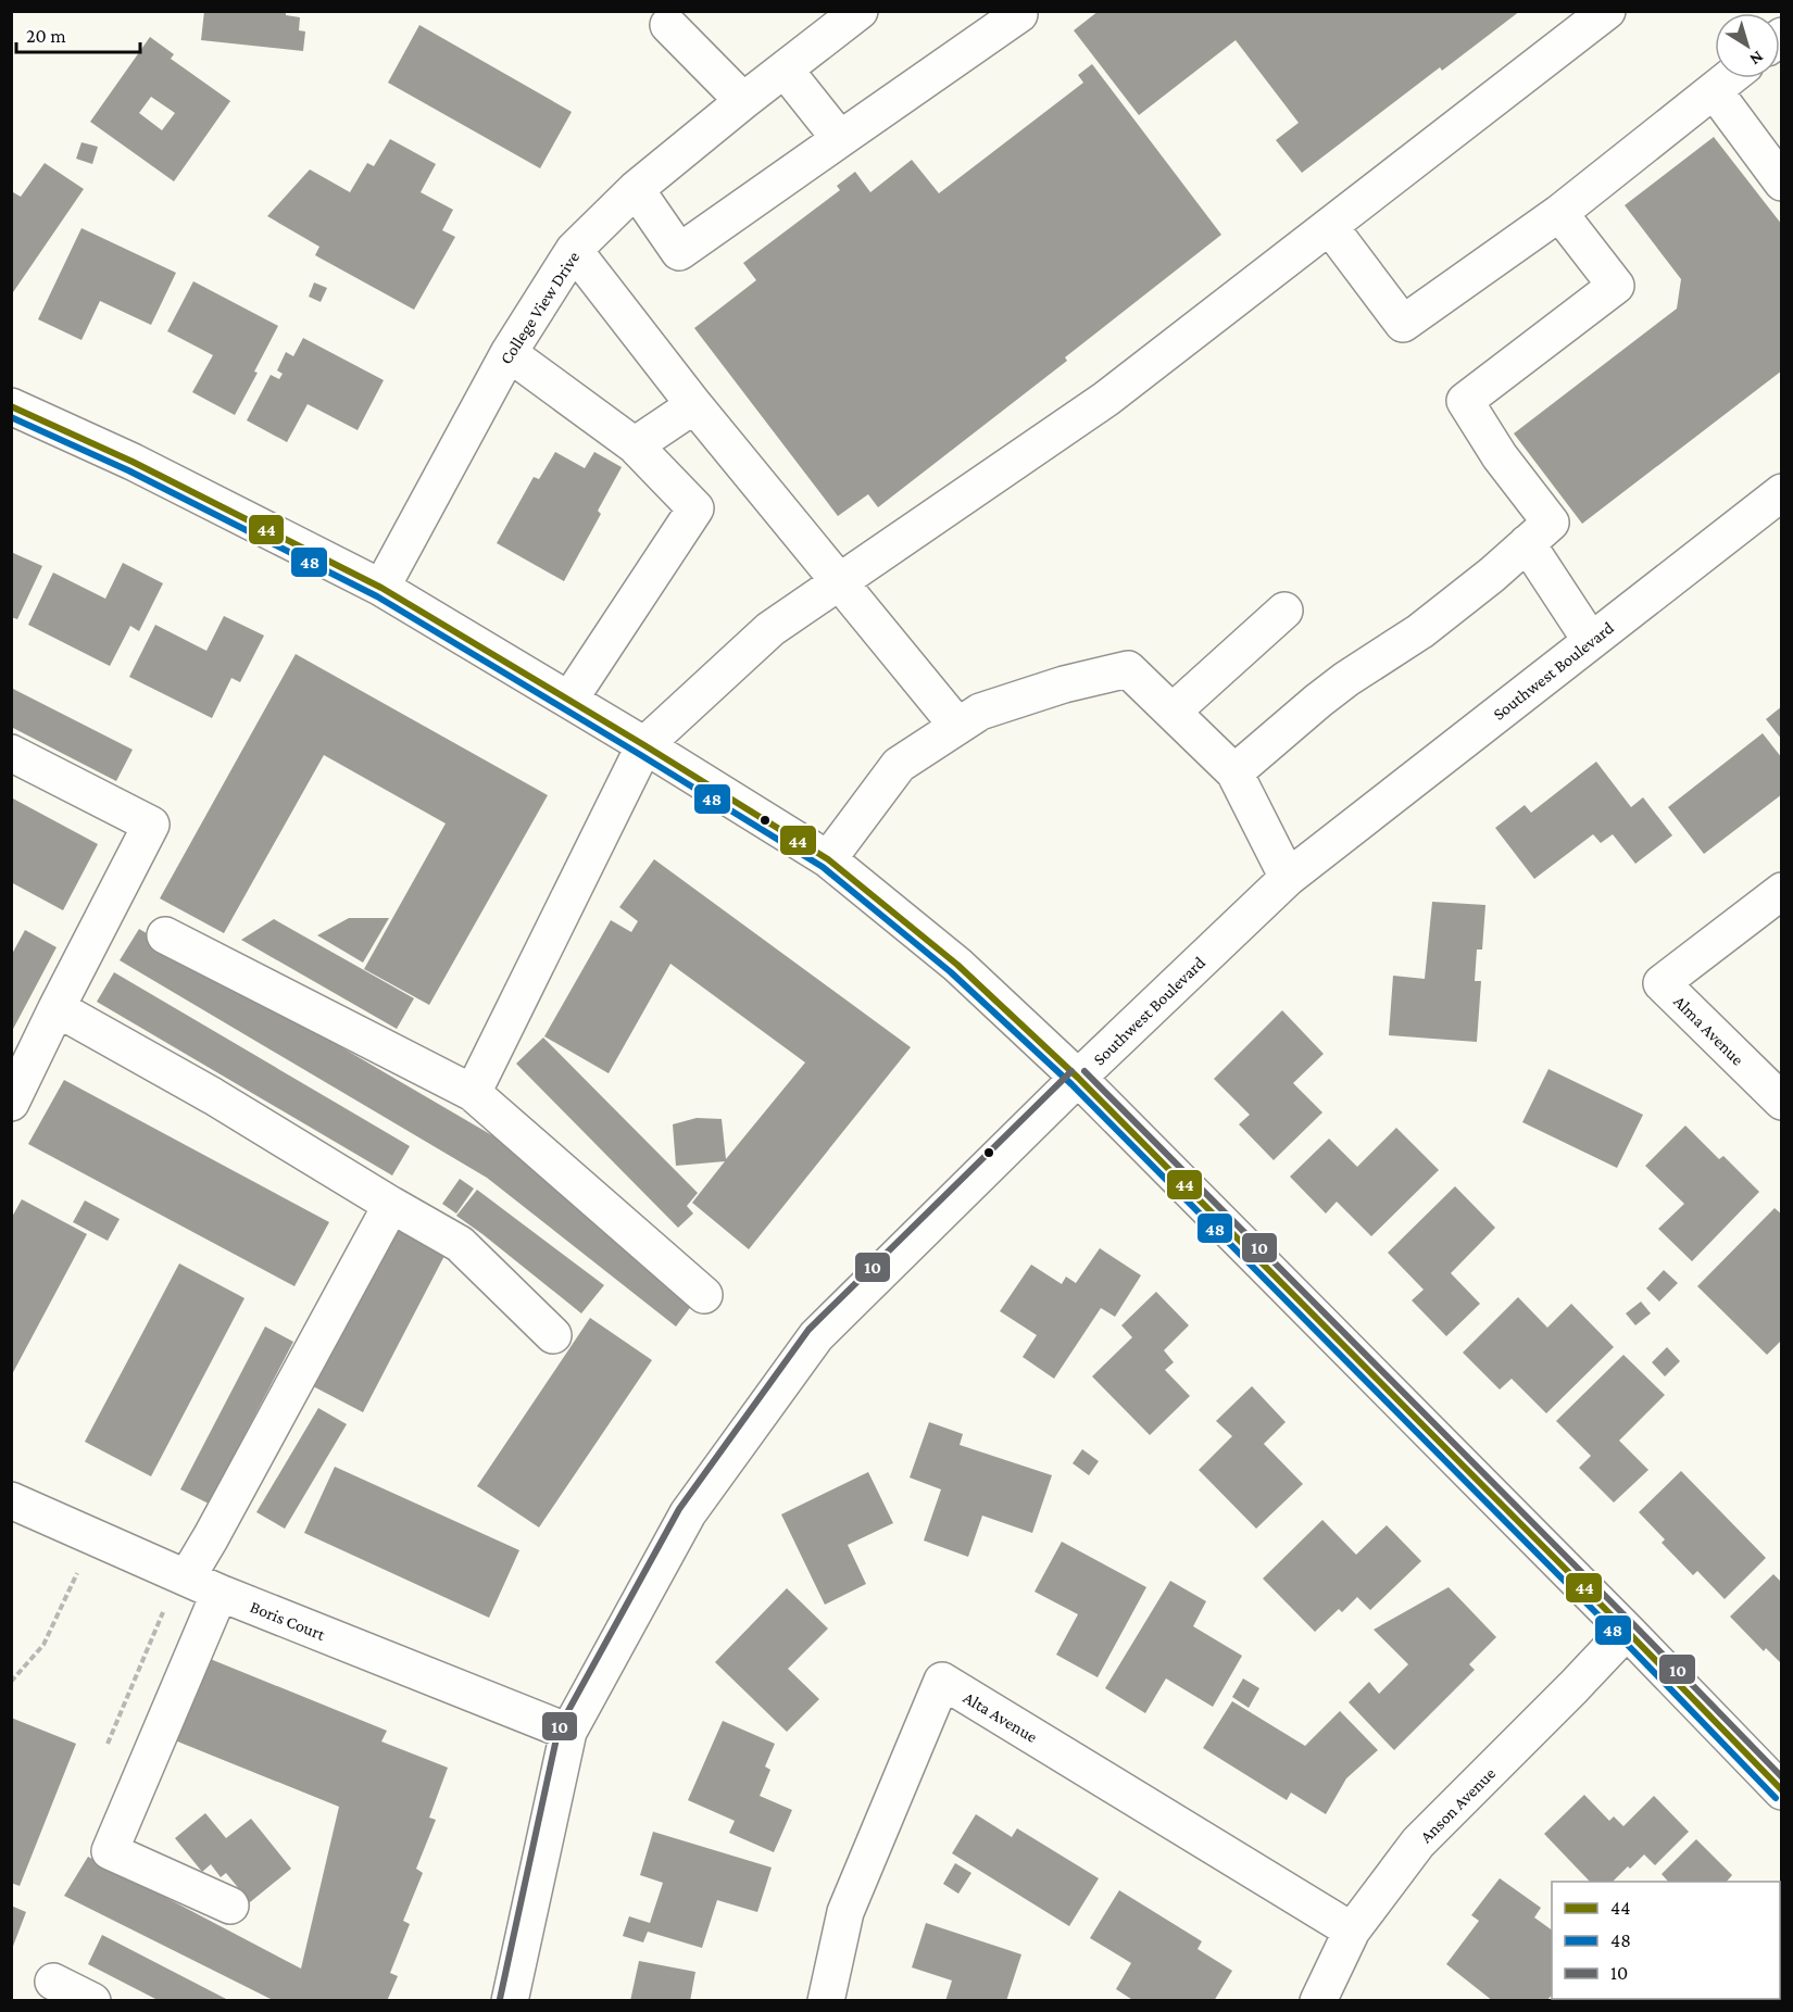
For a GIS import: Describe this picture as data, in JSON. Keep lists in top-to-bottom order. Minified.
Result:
{"streets":{"street":["College View Drive","Southwest Boulevard","Alma Avenue","Boris Court","Alta Avenue","Anson Avenue"]},"crossings":[["Southwest Boulevard","Boris Court"],["Alta Avenue","Anson Avenue"]],"lines":["transit line 44","transit line 48","transit line 10"],"legend":["44","48","10"],"scale_bar":"20 m","north":"bottom right"}
